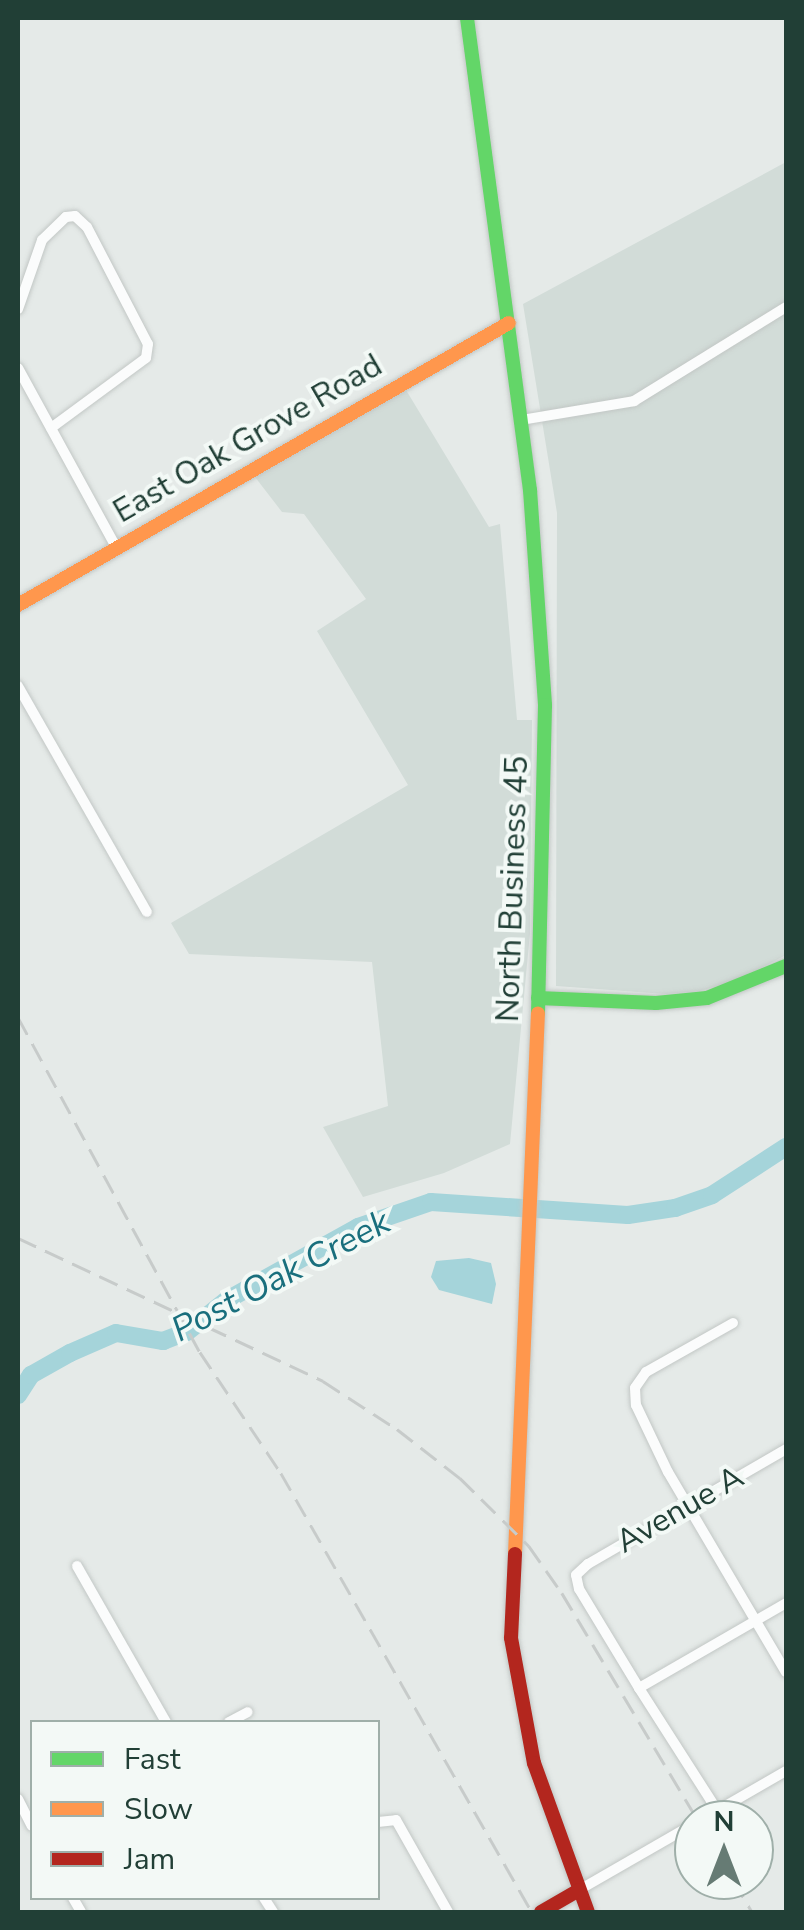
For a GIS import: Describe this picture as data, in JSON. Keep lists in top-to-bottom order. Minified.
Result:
{"streets":{"main road":["East Oak Grove Road","North Business 45"],"street":["Avenue A"]},"crossings":[["East Oak Grove Road","North Business 45"]],"water":["Post Oak Creek"],"legend":["Fast","Slow","Jam"],"north":"top"}
